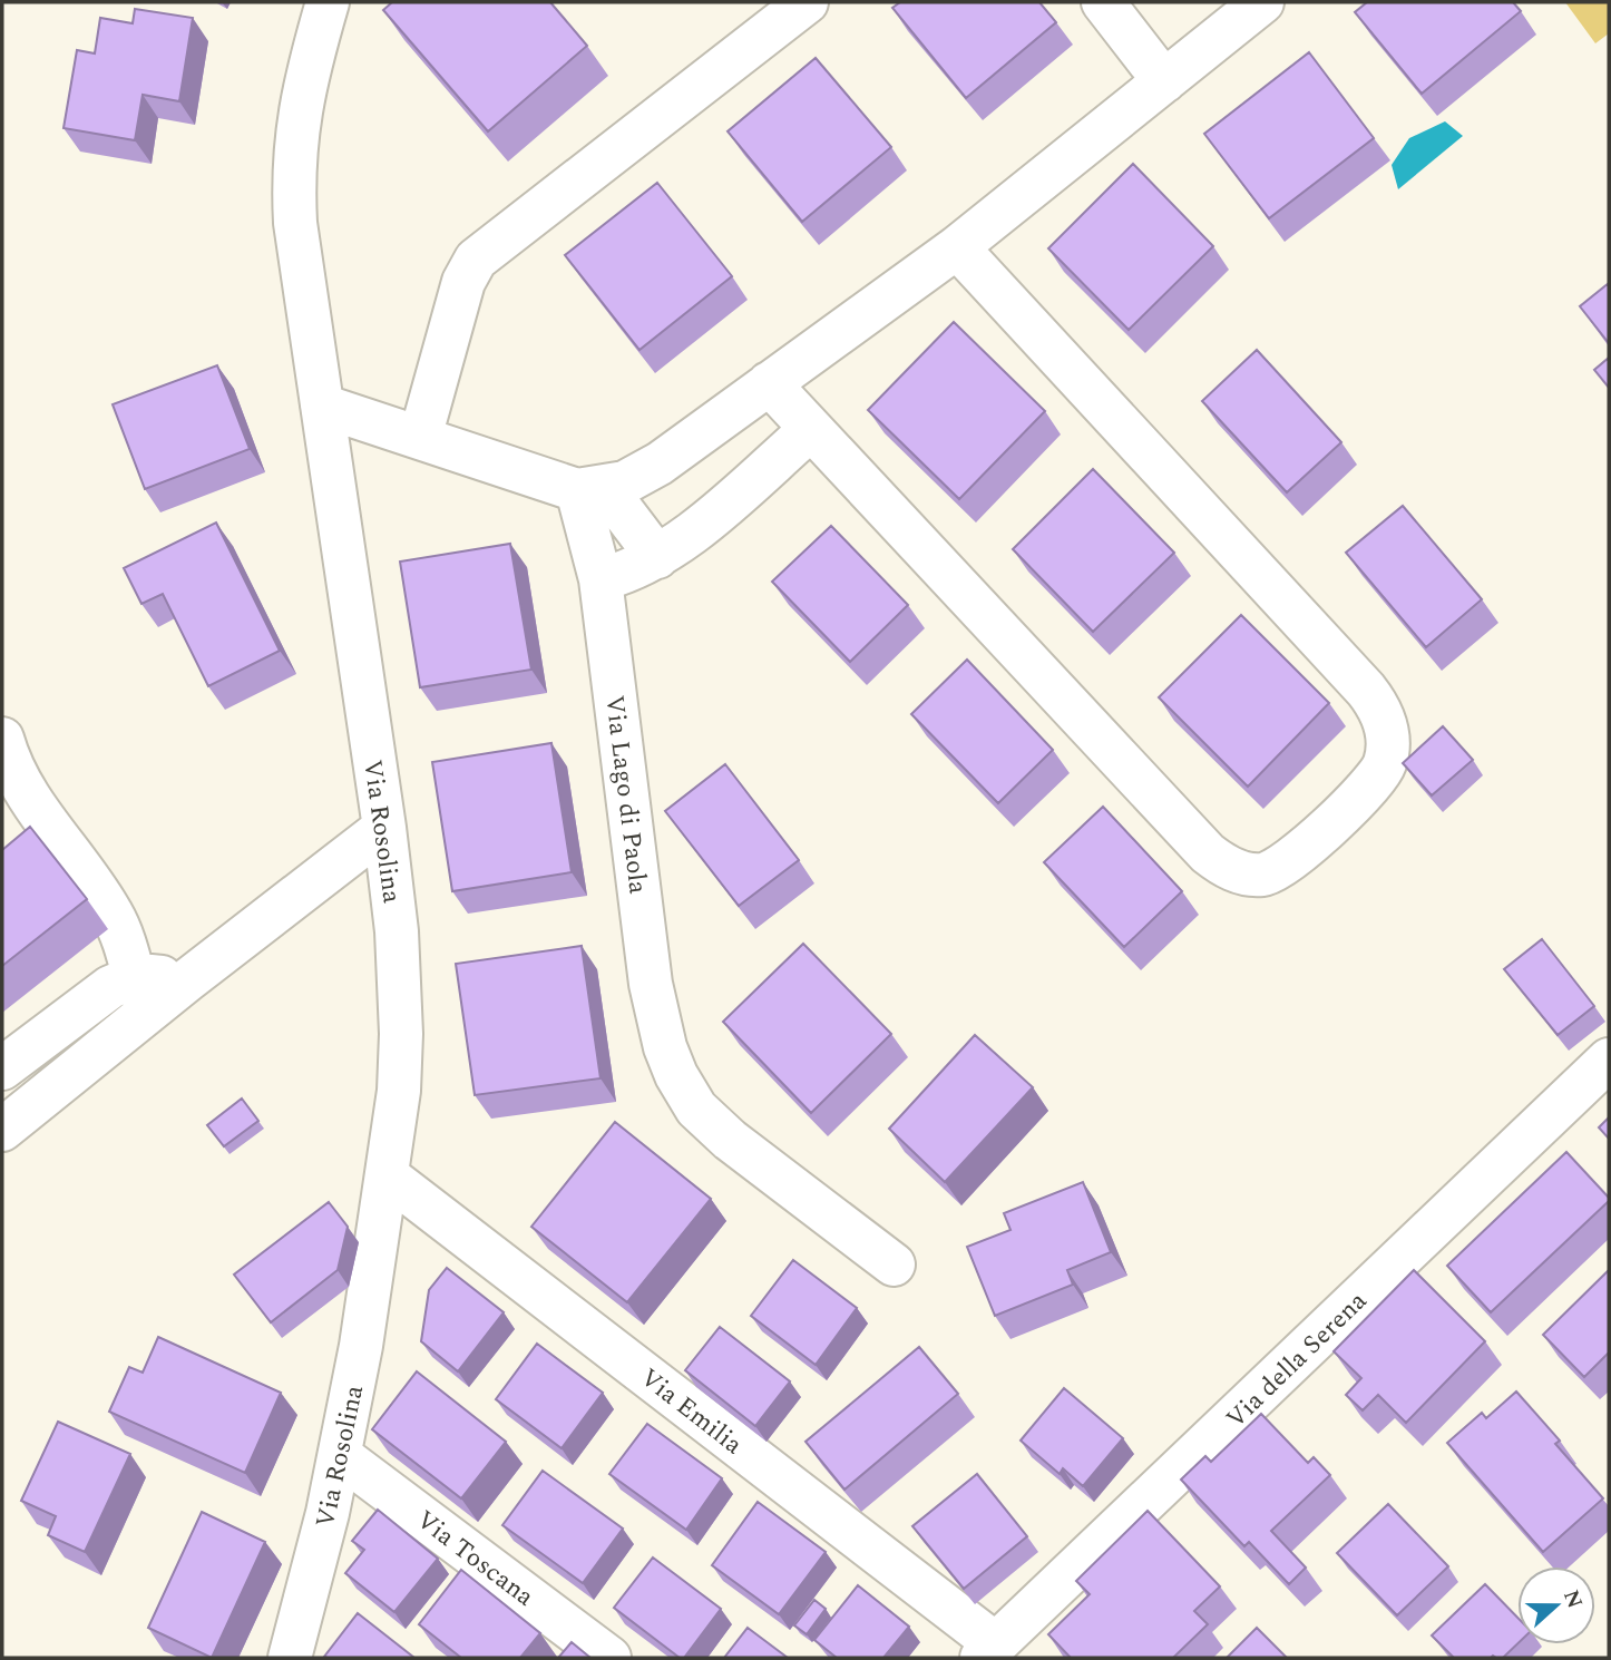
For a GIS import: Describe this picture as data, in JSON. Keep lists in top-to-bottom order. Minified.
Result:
{"streets":{"street":["Via Lago di Paola","Via Rosolina","Via della Serena","Via Emilia","Via Toscana"]},"crossings":[["Via Rosolina","Via Emilia"],["Via Rosolina","Via Toscana"],["Via della Serena","Via Emilia"]],"north":"right"}
